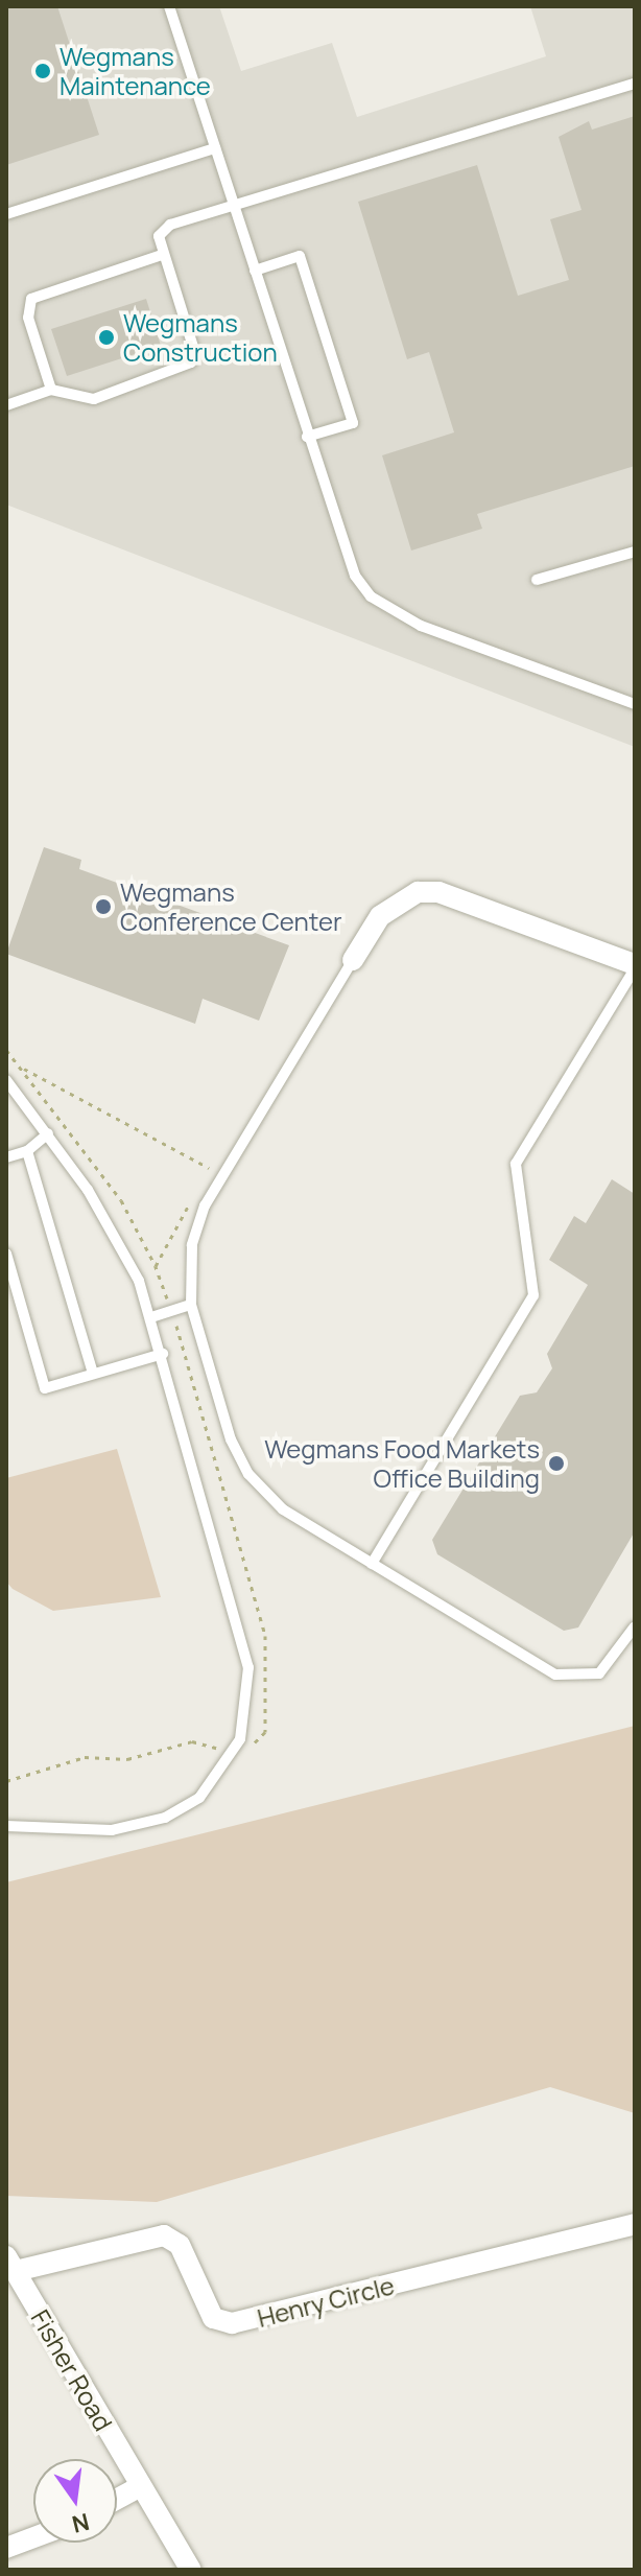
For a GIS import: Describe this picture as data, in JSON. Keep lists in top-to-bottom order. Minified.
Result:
{"streets":{"street":["Henry Circle","Fisher Road"]},"crossings":[["Henry Circle","Fisher Road"]],"places":["Wegmans Maintenance","Wegmans Construction","Wegmans Conference Center","Wegmans Food Markets Office Building"],"north":"bottom"}
